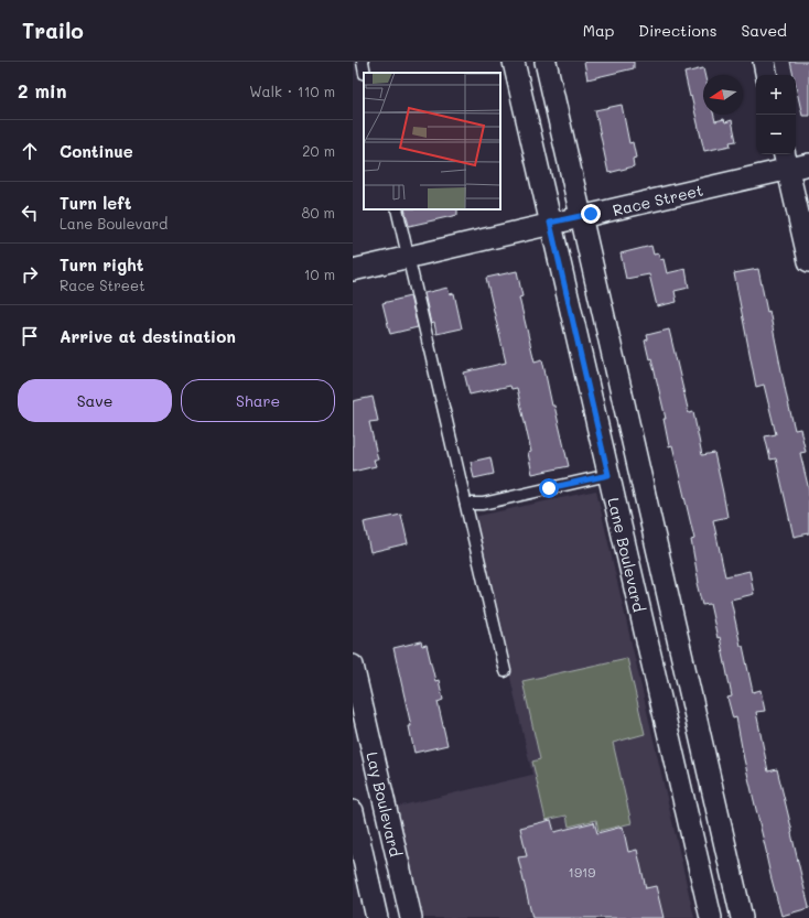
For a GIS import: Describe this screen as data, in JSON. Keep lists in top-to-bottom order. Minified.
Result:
{"streets":{"street":["Race Street","Lane Boulevard","Lay Boulevard"]},"crossings":[["Race Street","Lane Boulevard"]],"house_numbers":["1919"],"north":"left","page":{"header":"Trailo","nav":["Map","Directions","Saved"],"heading":["2 min","Walk · 110 m"],"map_buttons":["+","−"],"list":[["Continue","20 m"],["Turn left","Lane Boulevard","80 m"],["Turn right","Race Street","10 m"],"Arrive at destination"],"buttons":["Save","Share"]}}
